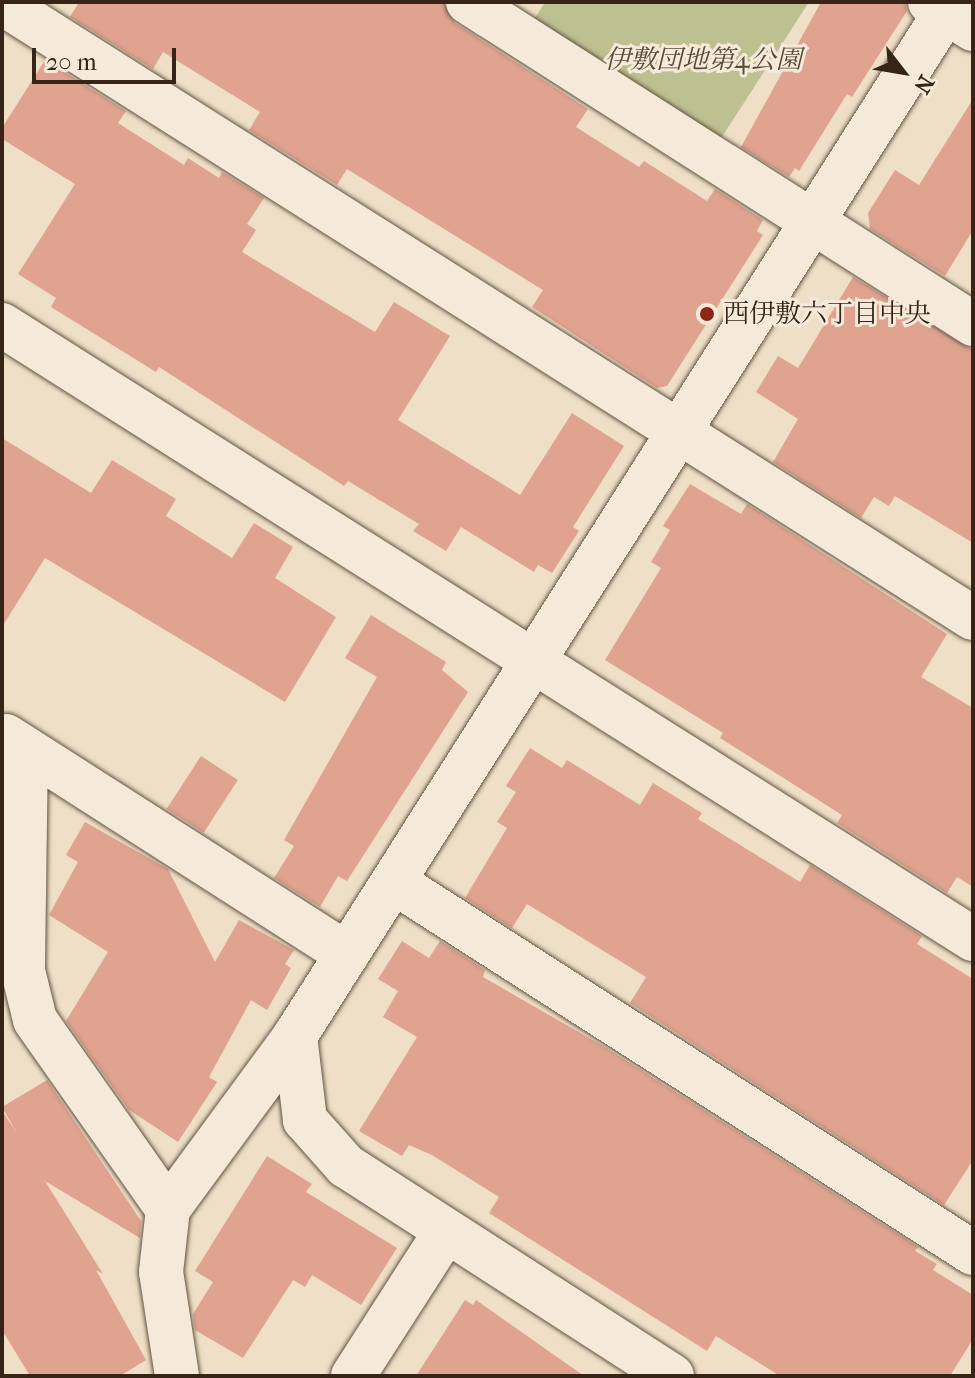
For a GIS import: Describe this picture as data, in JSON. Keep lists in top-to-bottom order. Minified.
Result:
{"parks":["伊敷団地第4公園"],"places":["西伊敷六丁目中央"],"scale_bar":"20 m","north":"bottom right"}
